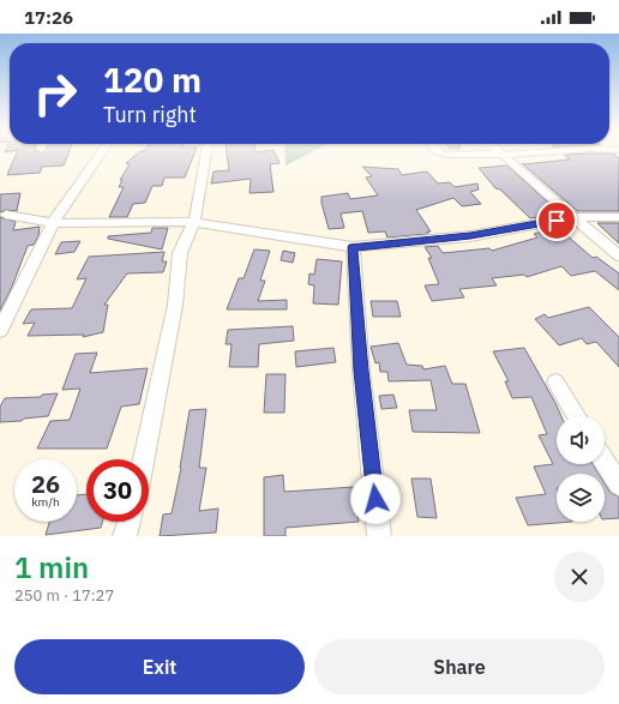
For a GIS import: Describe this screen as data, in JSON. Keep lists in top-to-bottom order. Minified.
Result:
{"page":{"status":"17:26","turn":["120 m","Turn right"],"speed":"26 km/h","limit":"30","heading":["1 min","250 m · 17:27"],"buttons":["Exit","Share"]}}
